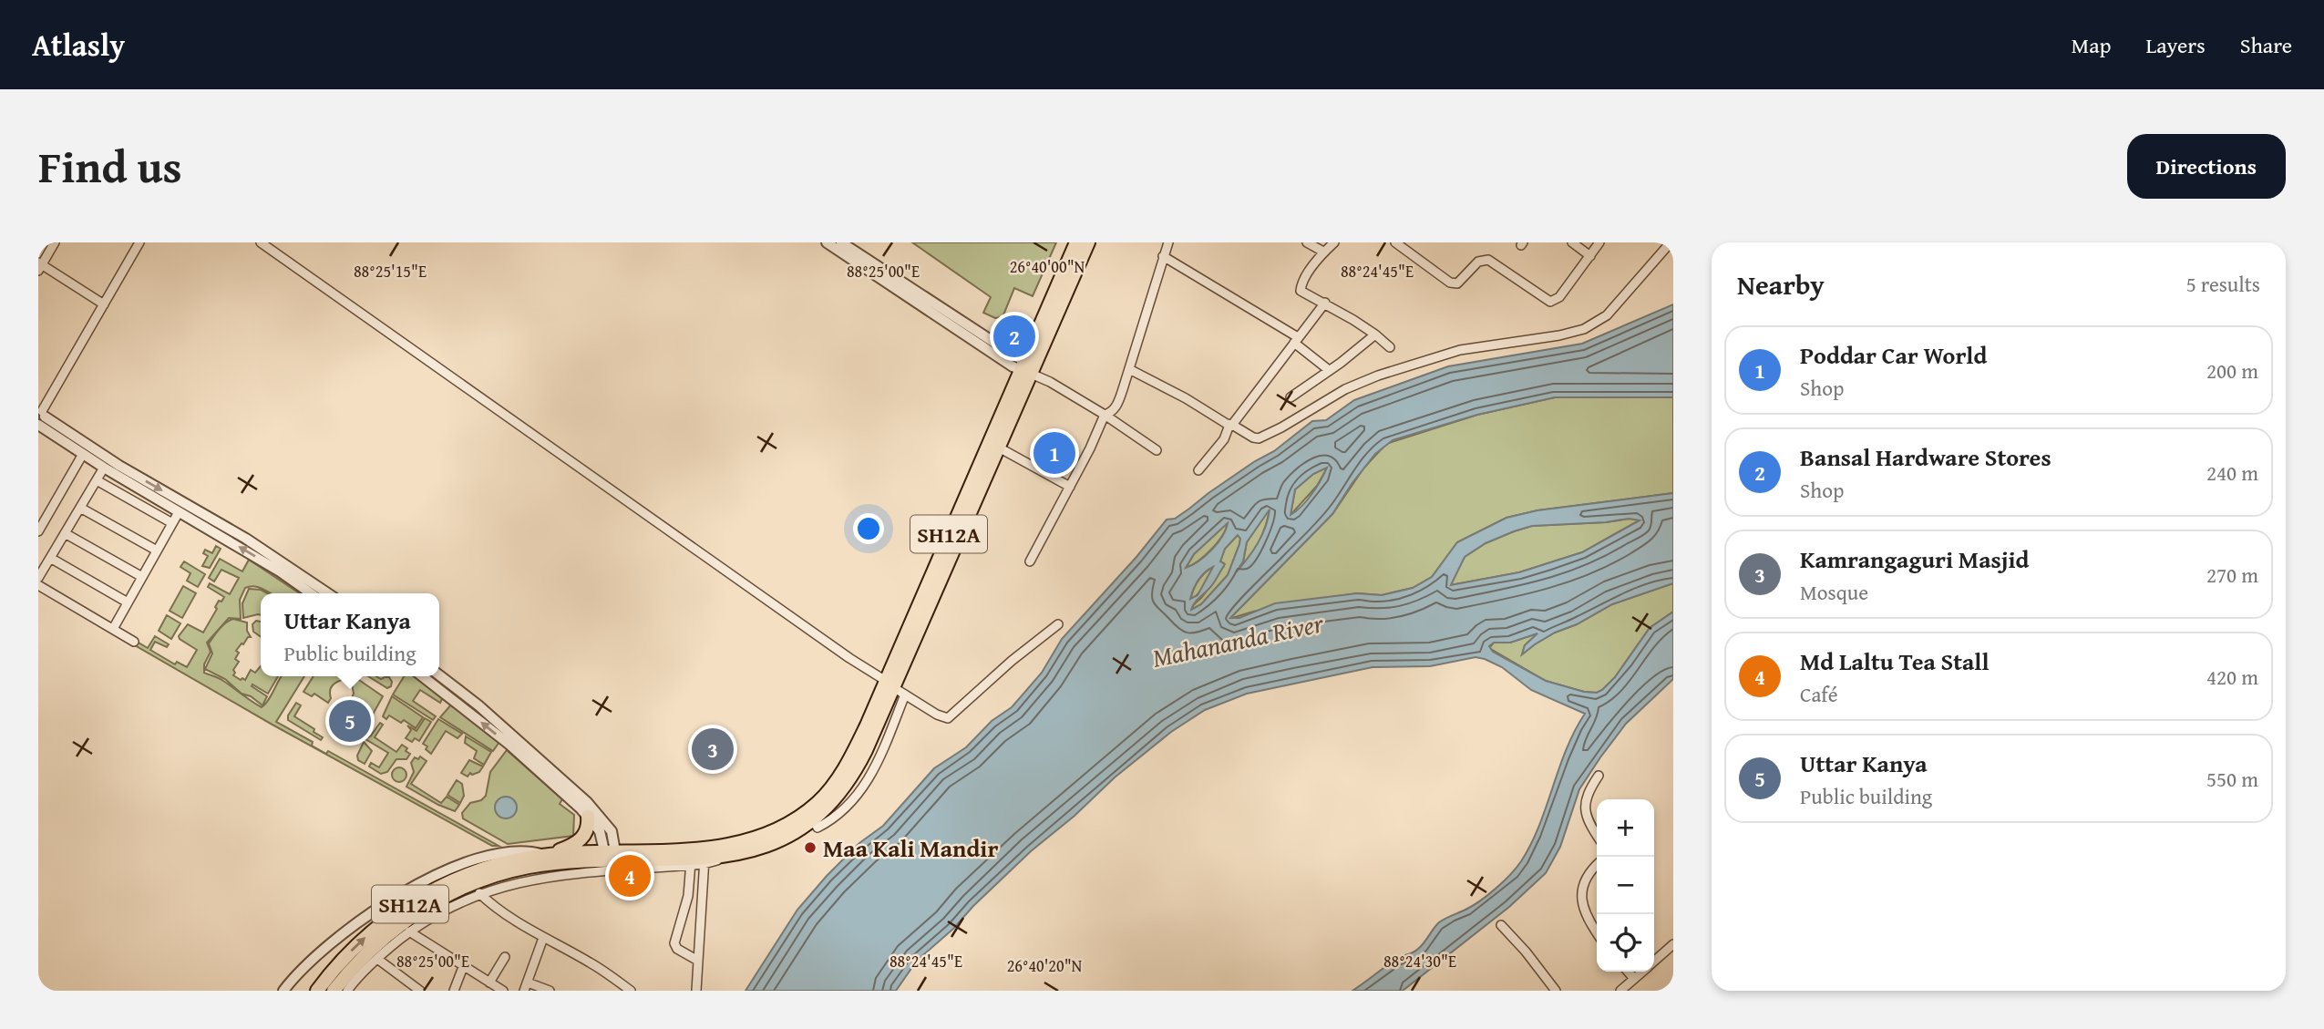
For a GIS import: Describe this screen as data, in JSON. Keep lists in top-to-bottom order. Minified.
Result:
{"streets":{"main road":["SH12A"]},"water":["Mahananda River"],"places":["Maa Kali Mandir"],"page":{"header":"Atlasly","nav":["Map","Layers","Share"],"title":"Find us","buttons":"Directions","heading":["Nearby","5 results"],"pins":["2","1","5","3","4"],"list":[{"mark":"1","name":"Poddar Car World","note":"Shop","value":"200 m"},{"mark":"2","name":"Bansal Hardware Stores","note":"Shop","value":"240 m"},{"mark":"3","name":"Kamrangaguri Masjid","note":"Mosque","value":"270 m"},{"mark":"4","name":"Md Laltu Tea Stall","note":"Café","value":"420 m"},{"mark":"5","name":"Uttar Kanya","note":"Public building","value":"550 m"}],"popup":["Uttar Kanya","Public building"],"map_buttons":["+","−"]},"coordinates":["26°40'00\"N","88°25'15\"E","88°25'00\"E","88°24'45\"E","88°24'30\"E","26°40'20\"N"]}
